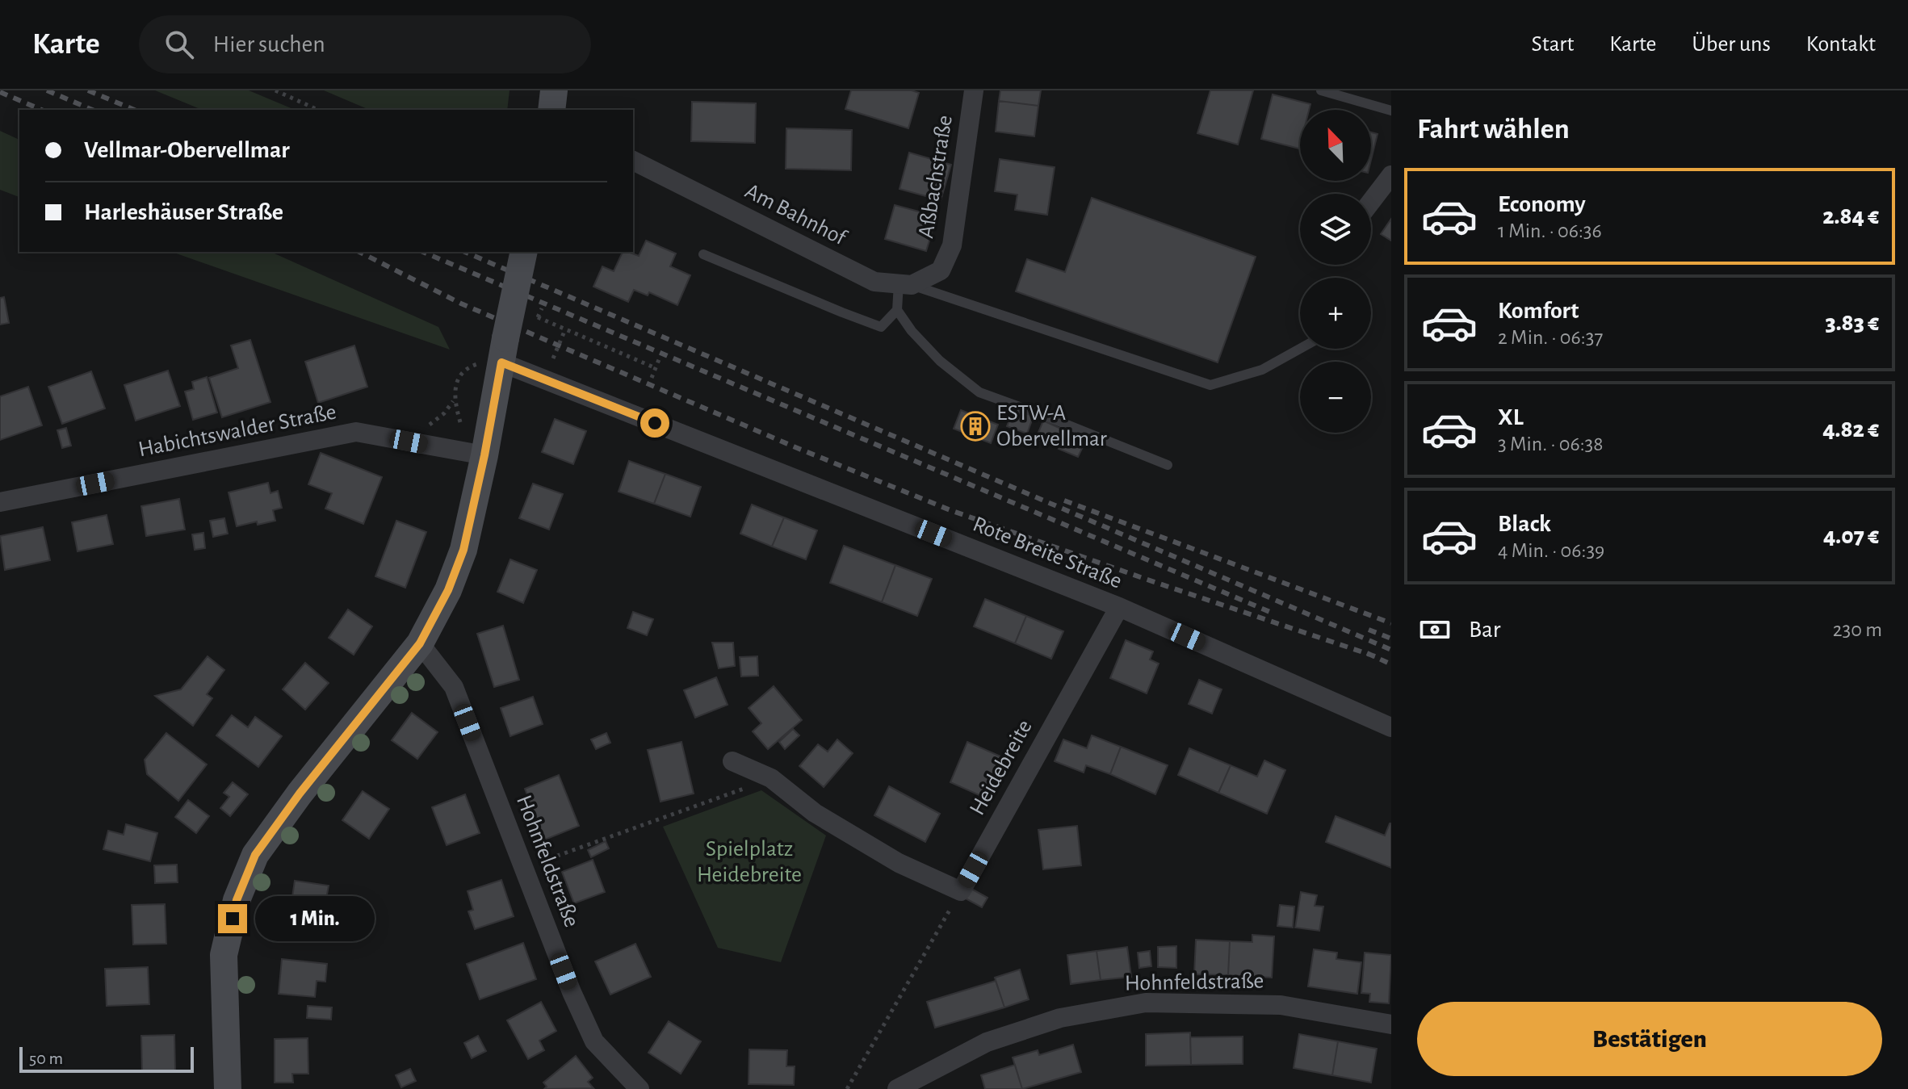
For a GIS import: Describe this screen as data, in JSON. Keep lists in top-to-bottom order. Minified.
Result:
{"streets":{"street":["Aßbachstraße","Am Bahnhof","Habichtswalder Straße","Rote Breite Straße","Heidebreite","Hohnfeldstraße"]},"crossings":[["Aßbachstraße","Am Bahnhof"],["Rote Breite Straße","Heidebreite"]],"parks":["Spielplatz Heidebreite"],"places":{"building":["ESTW-A Obervellmar"]},"scale_bar":"50 m","north":"top left","page":{"header":"Karte","search":"Hier suchen","nav":["Start","Karte","Über uns","Kontakt"],"heading":"Fahrt wählen","map_buttons":["+","−"],"banner":["Vellmar-Obervellmar","Harleshäuser Straße"],"list":[{"name":"Economy","note":"1 Min. · 06:36","value":"2.84 €"},{"name":"Komfort","note":"2 Min. · 06:37","value":"3.83 €"},{"name":"XL","note":"3 Min. · 06:38","value":"4.82 €"},{"name":"Black","note":"4 Min. · 06:39","value":"4.07 €"}],"pay":["Bar","230 m"],"bubble":"1 Min.","buttons":"Bestätigen","scale":"50 m"}}
